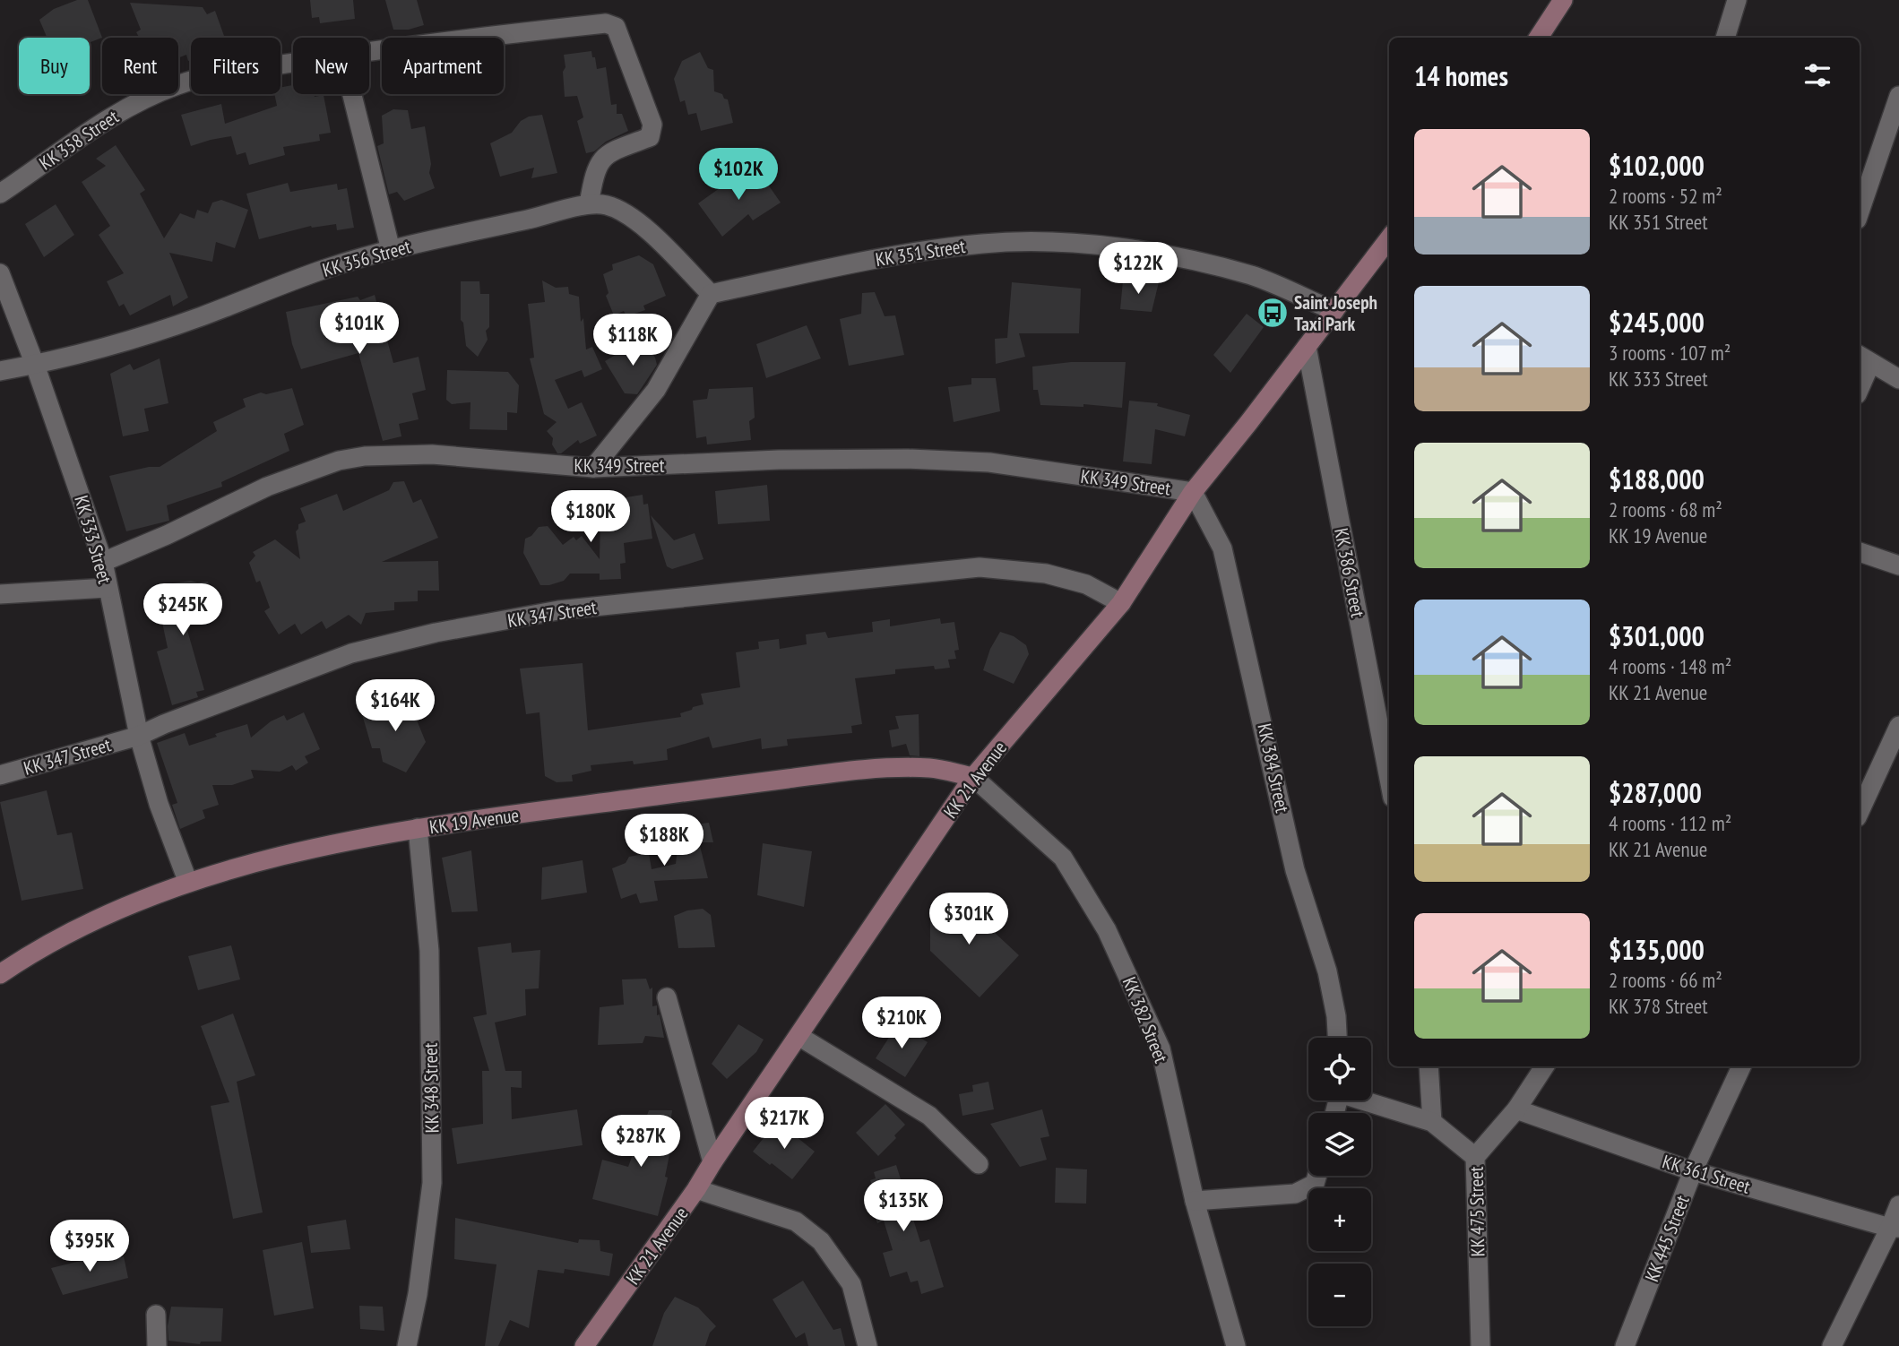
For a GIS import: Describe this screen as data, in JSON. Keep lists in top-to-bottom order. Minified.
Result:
{"streets":{"main road":["KK 21 Avenue","KK 19 Avenue"],"street":["KK 358 Street","KK 351 Street","KK 356 Street","KK 349 Street","KK 333 Street","KK 386 Street","KK 347 Street","KK 384 Street","KK 382 Street","KK 348 Street","KK 361 Street","KK 475 Street","KK 445 Street"]},"crossings":[["KK 358 Street","KK 356 Street"],["KK 351 Street","KK 356 Street"],["KK 351 Street","KK 21 Avenue"],["KK 356 Street","KK 333 Street"],["KK 349 Street","KK 333 Street"],["KK 349 Street","KK 384 Street"],["KK 349 Street","KK 21 Avenue"],["KK 333 Street","KK 347 Street"],["KK 333 Street","KK 19 Avenue"],["KK 386 Street","KK 21 Avenue"],["KK 347 Street","KK 21 Avenue"],["KK 384 Street","KK 21 Avenue"],["KK 21 Avenue","KK 19 Avenue"],["KK 21 Avenue","KK 382 Street"],["KK 19 Avenue","KK 382 Street"],["KK 19 Avenue","KK 348 Street"],["KK 361 Street","KK 475 Street"],["KK 361 Street","KK 445 Street"]],"places":{"bus stop":["Saint Joseph Taxi Park"]},"page":{"chip":["Buy","Rent","Filters","New","Apartment"],"heading":"14 homes","list":[{"name":"$102,000","note":"2 rooms · 52 m² · KK 351 Street"},{"name":"$245,000","note":"3 rooms · 107 m² · KK 333 Street"},{"name":"$188,000","note":"2 rooms · 68 m² · KK 19 Avenue"},{"name":"$301,000","note":"4 rooms · 148 m² · KK 21 Avenue"},{"name":"$287,000","note":"4 rooms · 112 m² · KK 21 Avenue"},{"name":"$135,000","note":"2 rooms · 66 m² · KK 378 Street"}],"price":["$102K","$122K","$101K","$118K","$180K","$245K","$164K","$188K","$301K","$210K","$217K","$287K","$135K","$395K"],"map_buttons":["+","−"]}}
